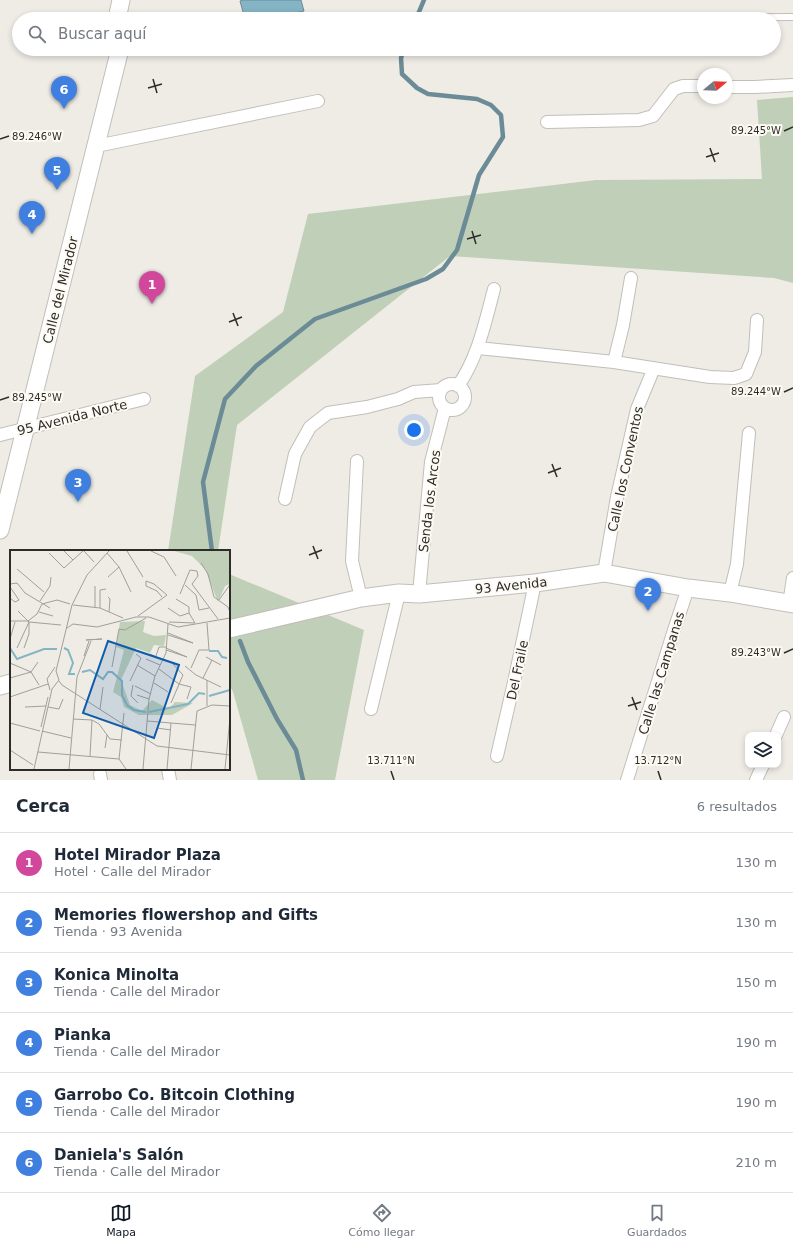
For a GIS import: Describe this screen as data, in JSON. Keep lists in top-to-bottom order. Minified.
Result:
{"streets":{"main road":["Calle del Mirador","93 Avenida"],"street":["95 Avenida Norte","Calle los Conventos","Senda los Arcos","Del Fraile","Calle las Campanas"]},"crossings":[["Calle del Mirador","95 Avenida Norte"],["Calle los Conventos","93 Avenida"],["Senda los Arcos","93 Avenida"],["93 Avenida","Del Fraile"],["93 Avenida","Calle las Campanas"]],"north":"right","page":{"search":"Buscar aquí","pins":["6","5","4","1","3","2"],"heading":["Cerca","6 resultados"],"list":[{"mark":"1","name":"Hotel Mirador Plaza","note":"Hotel · Calle del Mirador","value":"130 m"},{"mark":"2","name":"Memories flowershop and Gifts","note":"Tienda · 93 Avenida","value":"130 m"},{"mark":"3","name":"Konica Minolta","note":"Tienda · Calle del Mirador","value":"150 m"},{"mark":"4","name":"Pianka","note":"Tienda · Calle del Mirador","value":"190 m"},{"mark":"5","name":"Garrobo Co. Bitcoin Clothing","note":"Tienda · Calle del Mirador","value":"190 m"},{"mark":"6","name":"Daniela's Salón","note":"Tienda · Calle del Mirador","value":"210 m"}],"nav":["Mapa","Cómo llegar","Guardados"]},"coordinates":["89.245°W","89.246°W","89.244°W","89.243°W","13.711°N","13.712°N"]}
